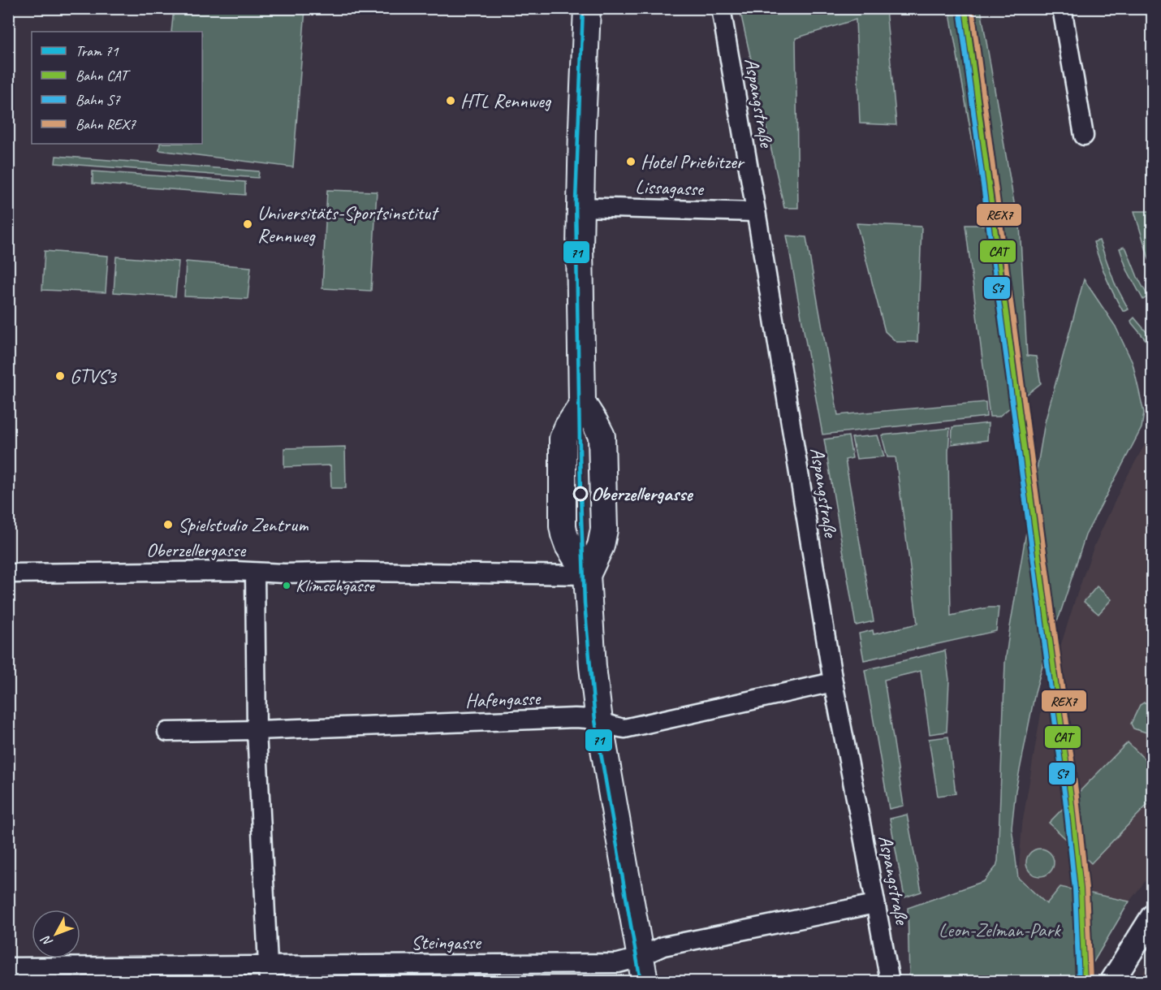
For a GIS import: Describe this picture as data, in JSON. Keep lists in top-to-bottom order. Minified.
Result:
{"streets":{"street":["Aspangstraße","Lissagasse","Oberzellergasse","Hafengasse","Steingasse"]},"crossings":[["Aspangstraße","Lissagasse"],["Aspangstraße","Hafengasse"],["Aspangstraße","Steingasse"]],"parks":["Leon-Zelman-Park"],"places":["HTL Rennweg","Hotel Priebitzer","Universitäts-Sportsinstitut Rennweg","GTVS3","Oberzellergasse","Spielstudio Zentrum","Klimschgasse"],"lines":["tram line 71","rail line CAT","rail line REX7","rail line S7"],"legend":["Tram 71","Bahn CAT","Bahn S7","Bahn REX7"],"north":"bottom left"}
